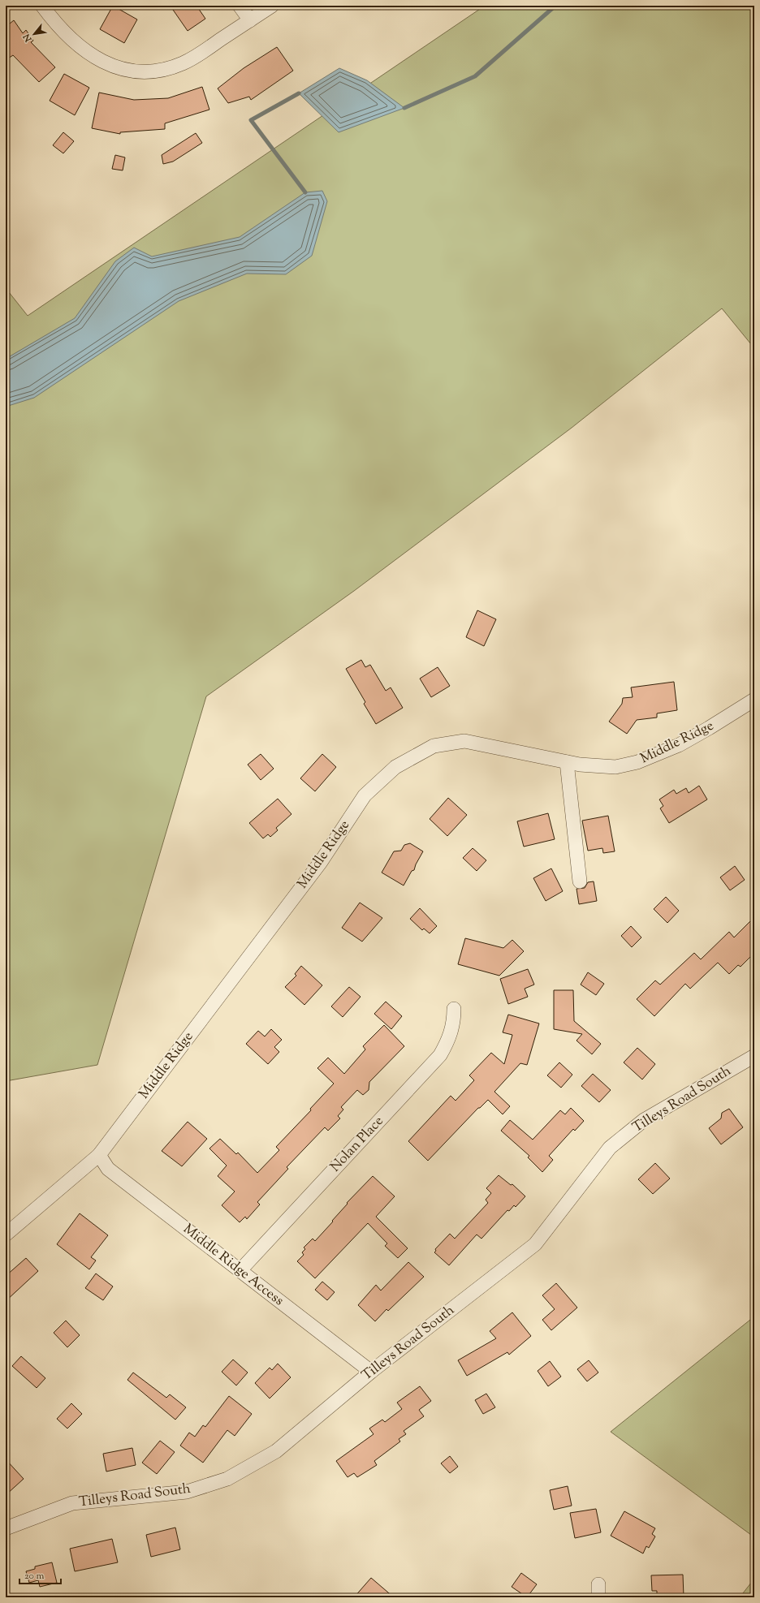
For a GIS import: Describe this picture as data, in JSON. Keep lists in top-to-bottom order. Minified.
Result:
{"streets":{"street":["Middle Ridge","Tilleys Road South","Nolan Place","Middle Ridge Access"]},"crossings":[["Middle Ridge","Middle Ridge Access"],["Tilleys Road South","Middle Ridge Access"],["Nolan Place","Middle Ridge Access"]],"scale_bar":"20 m","north":"bottom left"}
